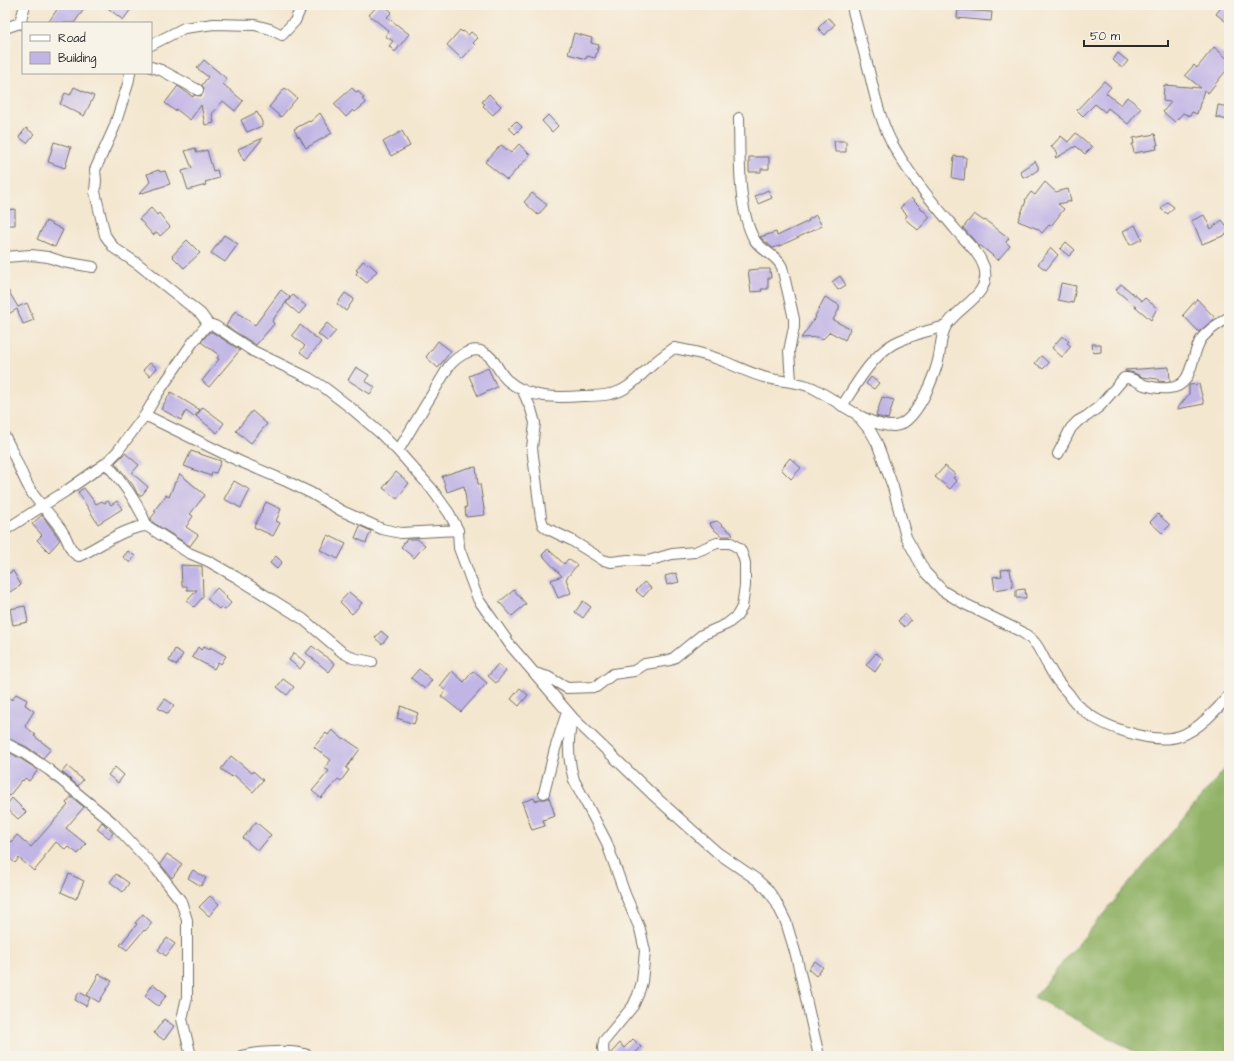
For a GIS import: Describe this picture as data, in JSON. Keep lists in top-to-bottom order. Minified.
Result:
{"legend":["Road","Building"],"scale_bar":"50 m"}
